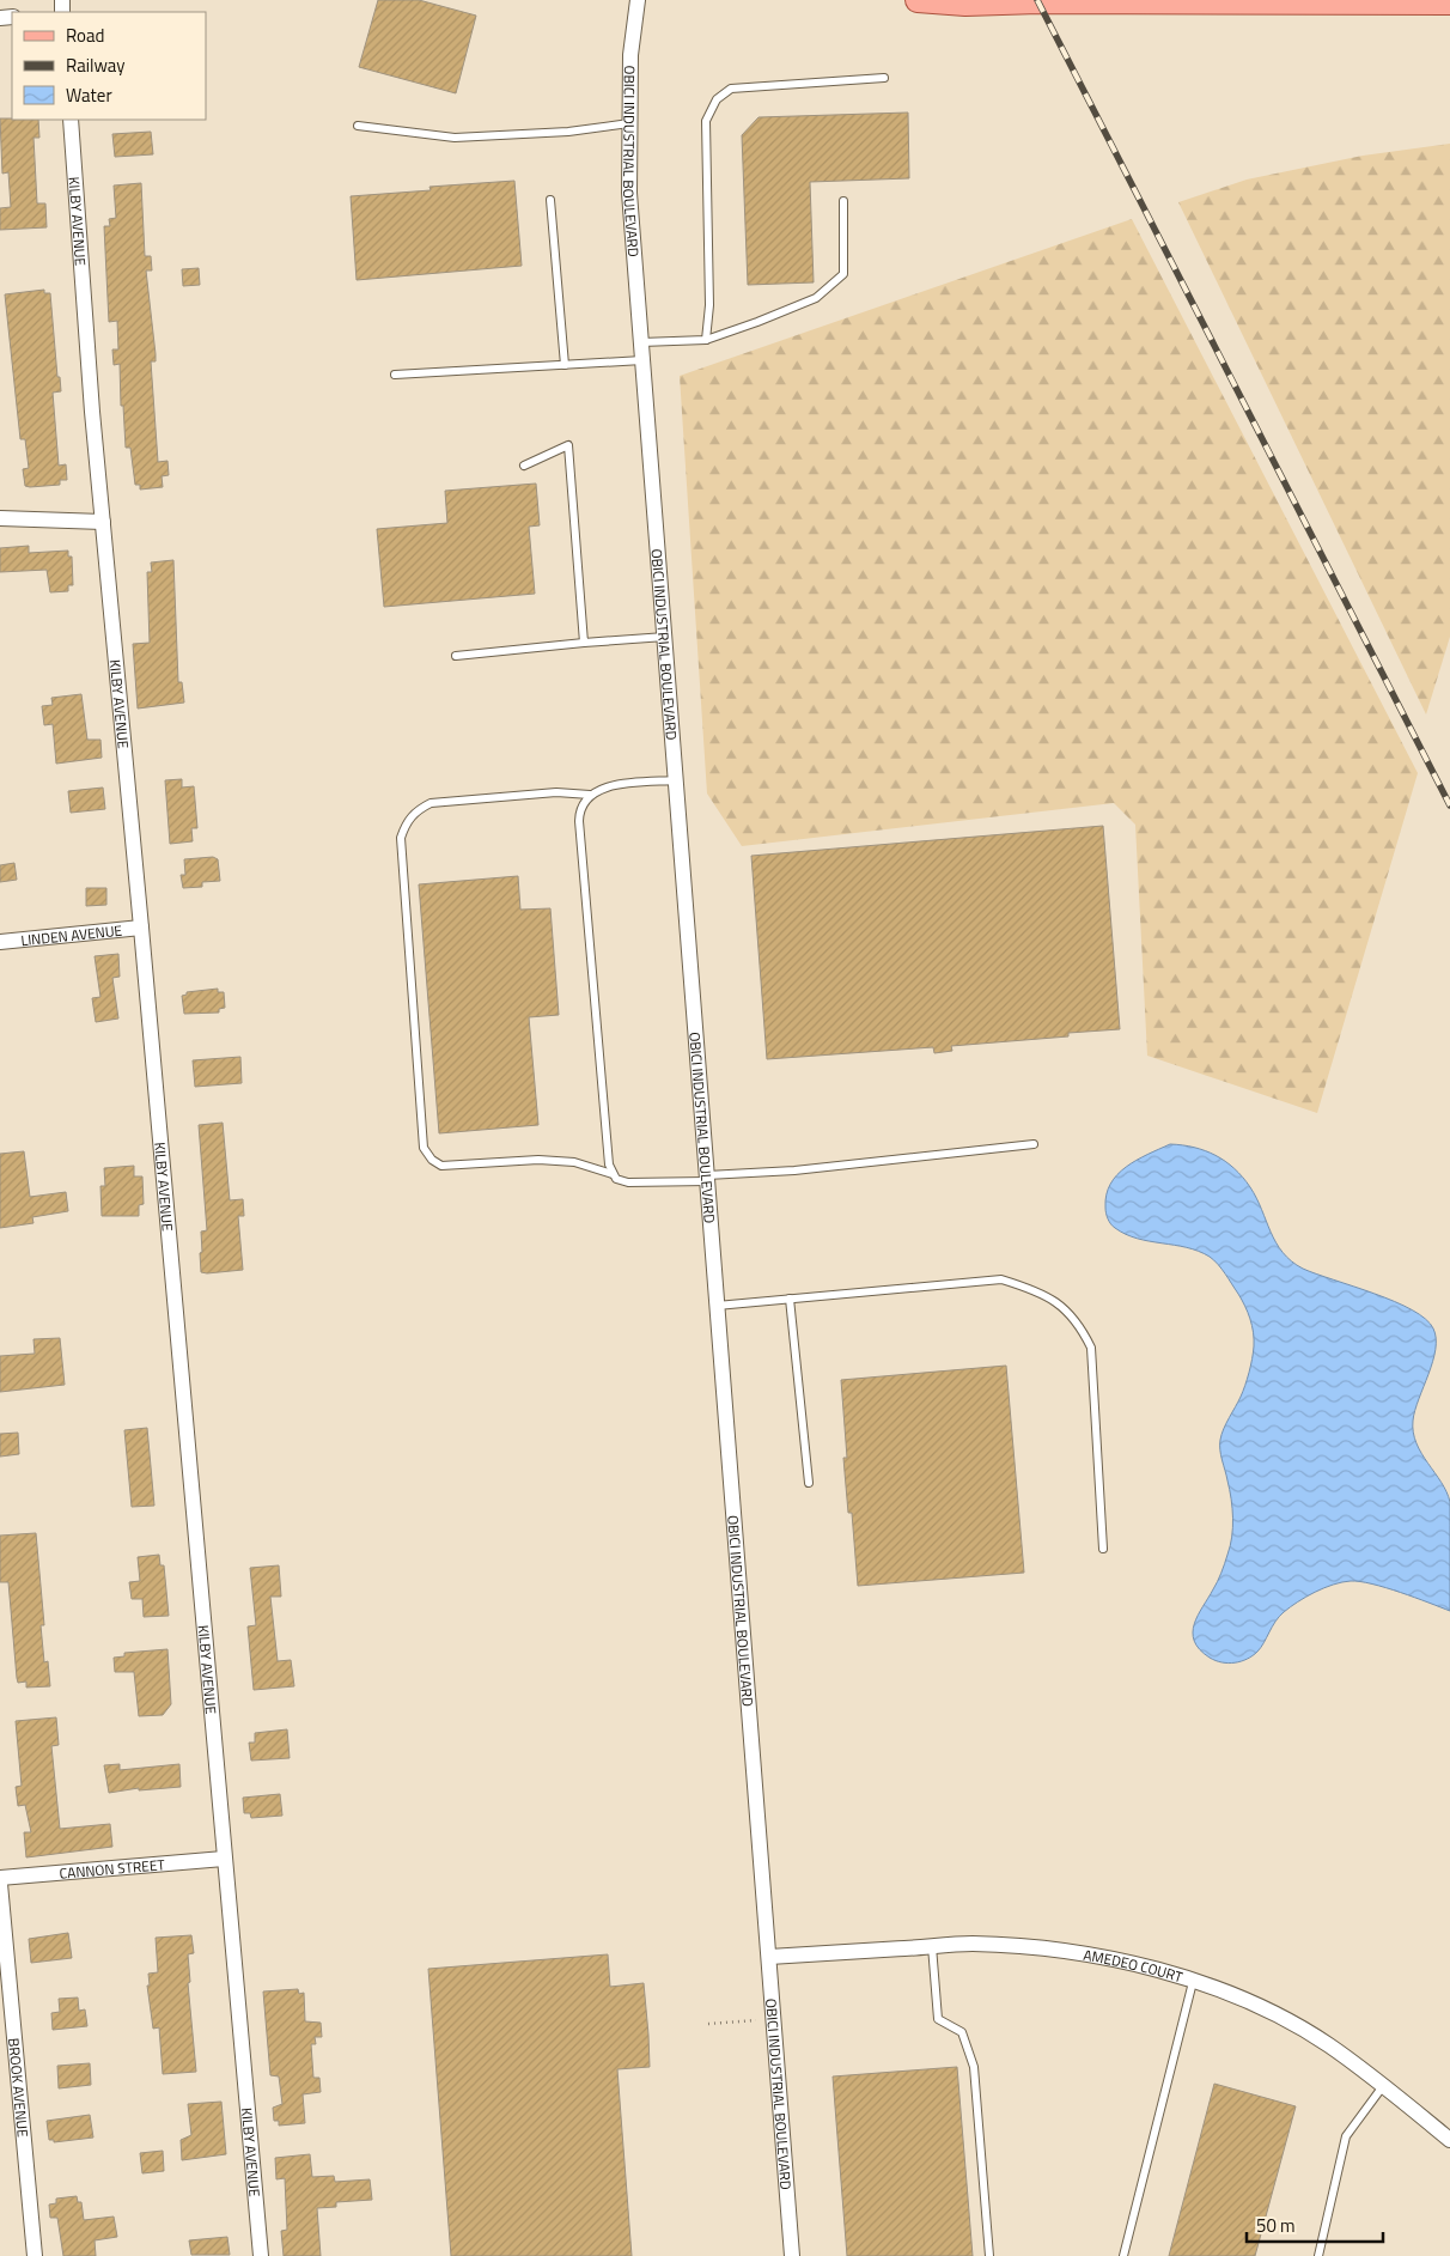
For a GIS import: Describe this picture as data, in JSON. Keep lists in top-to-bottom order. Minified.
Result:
{"streets":{"street":["OBICI INDUSTRIAL BOULEVARD","KILBY AVENUE","LINDEN AVENUE","CANNON STREET","AMEDEO COURT","BROOK AVENUE"]},"crossings":[["OBICI INDUSTRIAL BOULEVARD","AMEDEO COURT"],["KILBY AVENUE","LINDEN AVENUE"],["KILBY AVENUE","CANNON STREET"]],"legend":["Road","Railway","Water"],"scale_bar":"50 m"}
